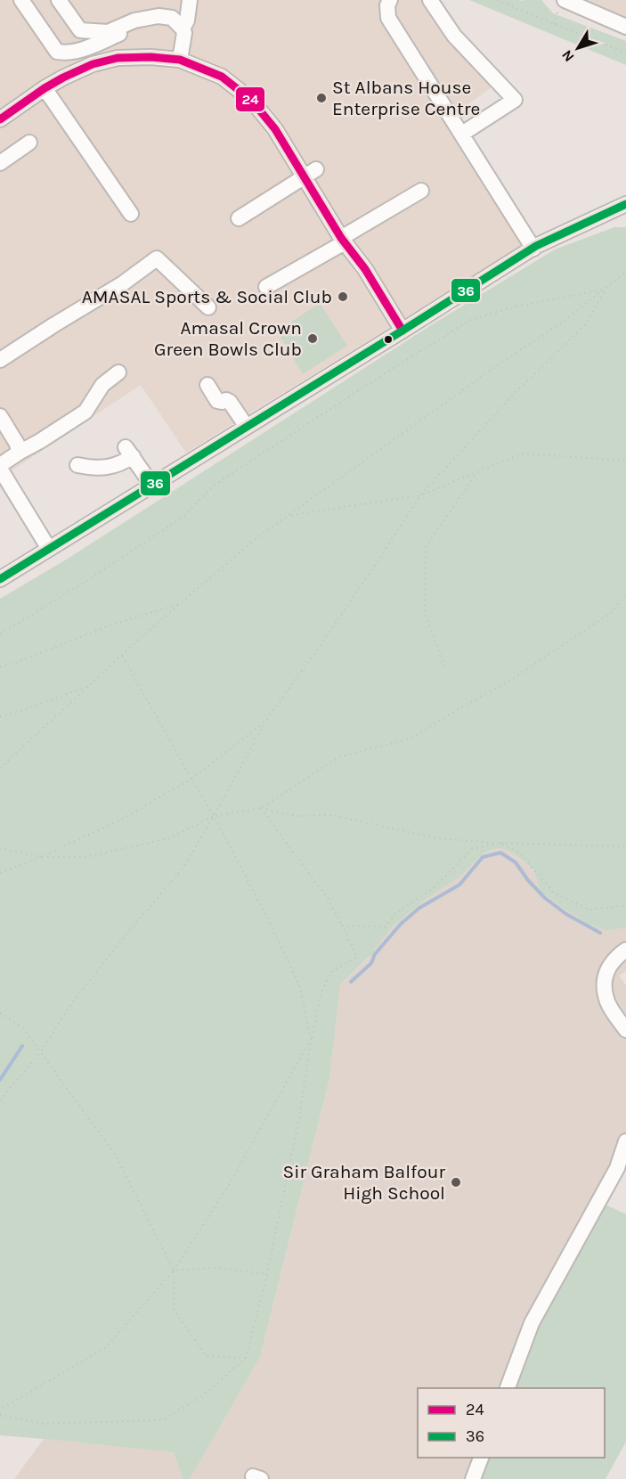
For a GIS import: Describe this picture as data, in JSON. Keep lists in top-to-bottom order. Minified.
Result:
{"places":["St Albans House Enterprise Centre","AMASAL Sports & Social Club","Amasal Crown Green Bowls Club","Sir Graham Balfour High School"],"lines":["transit line 24","transit line 36"],"legend":["24","36"],"north":"bottom left"}
